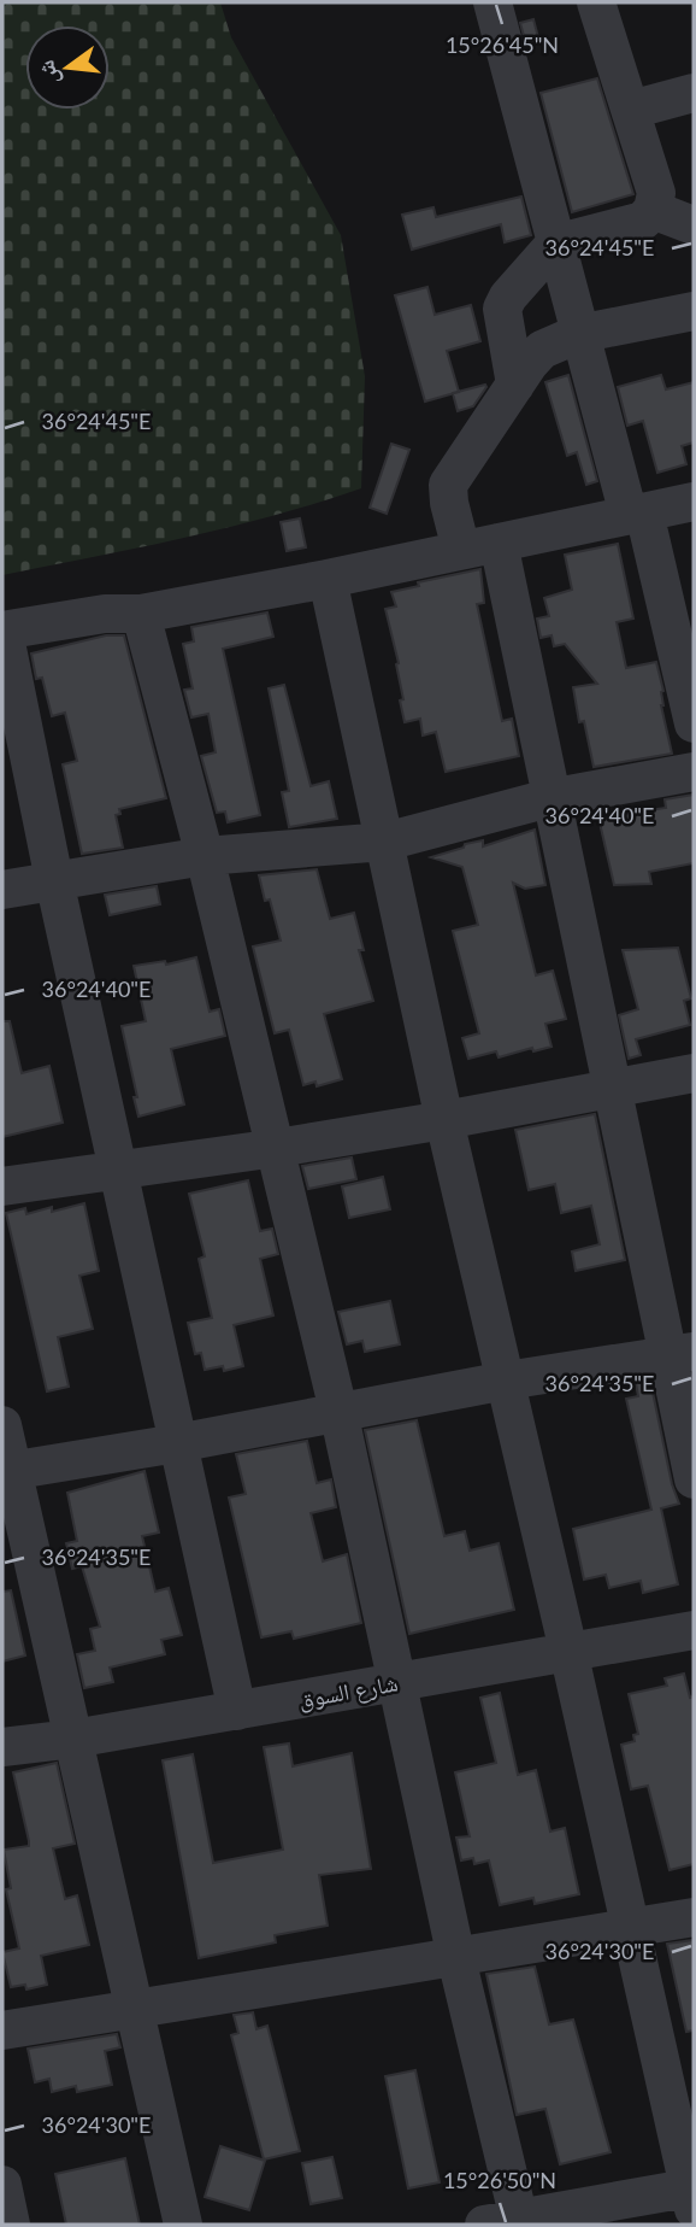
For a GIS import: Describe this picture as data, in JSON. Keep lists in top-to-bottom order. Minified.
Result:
{"streets":{"street":["شارع السوق"]},"north":"left","coordinates":["15°26'45\"N","36°24'45\"E","36°24'40\"E","36°24'35\"E","36°24'30\"E","15°26'50\"N"]}
